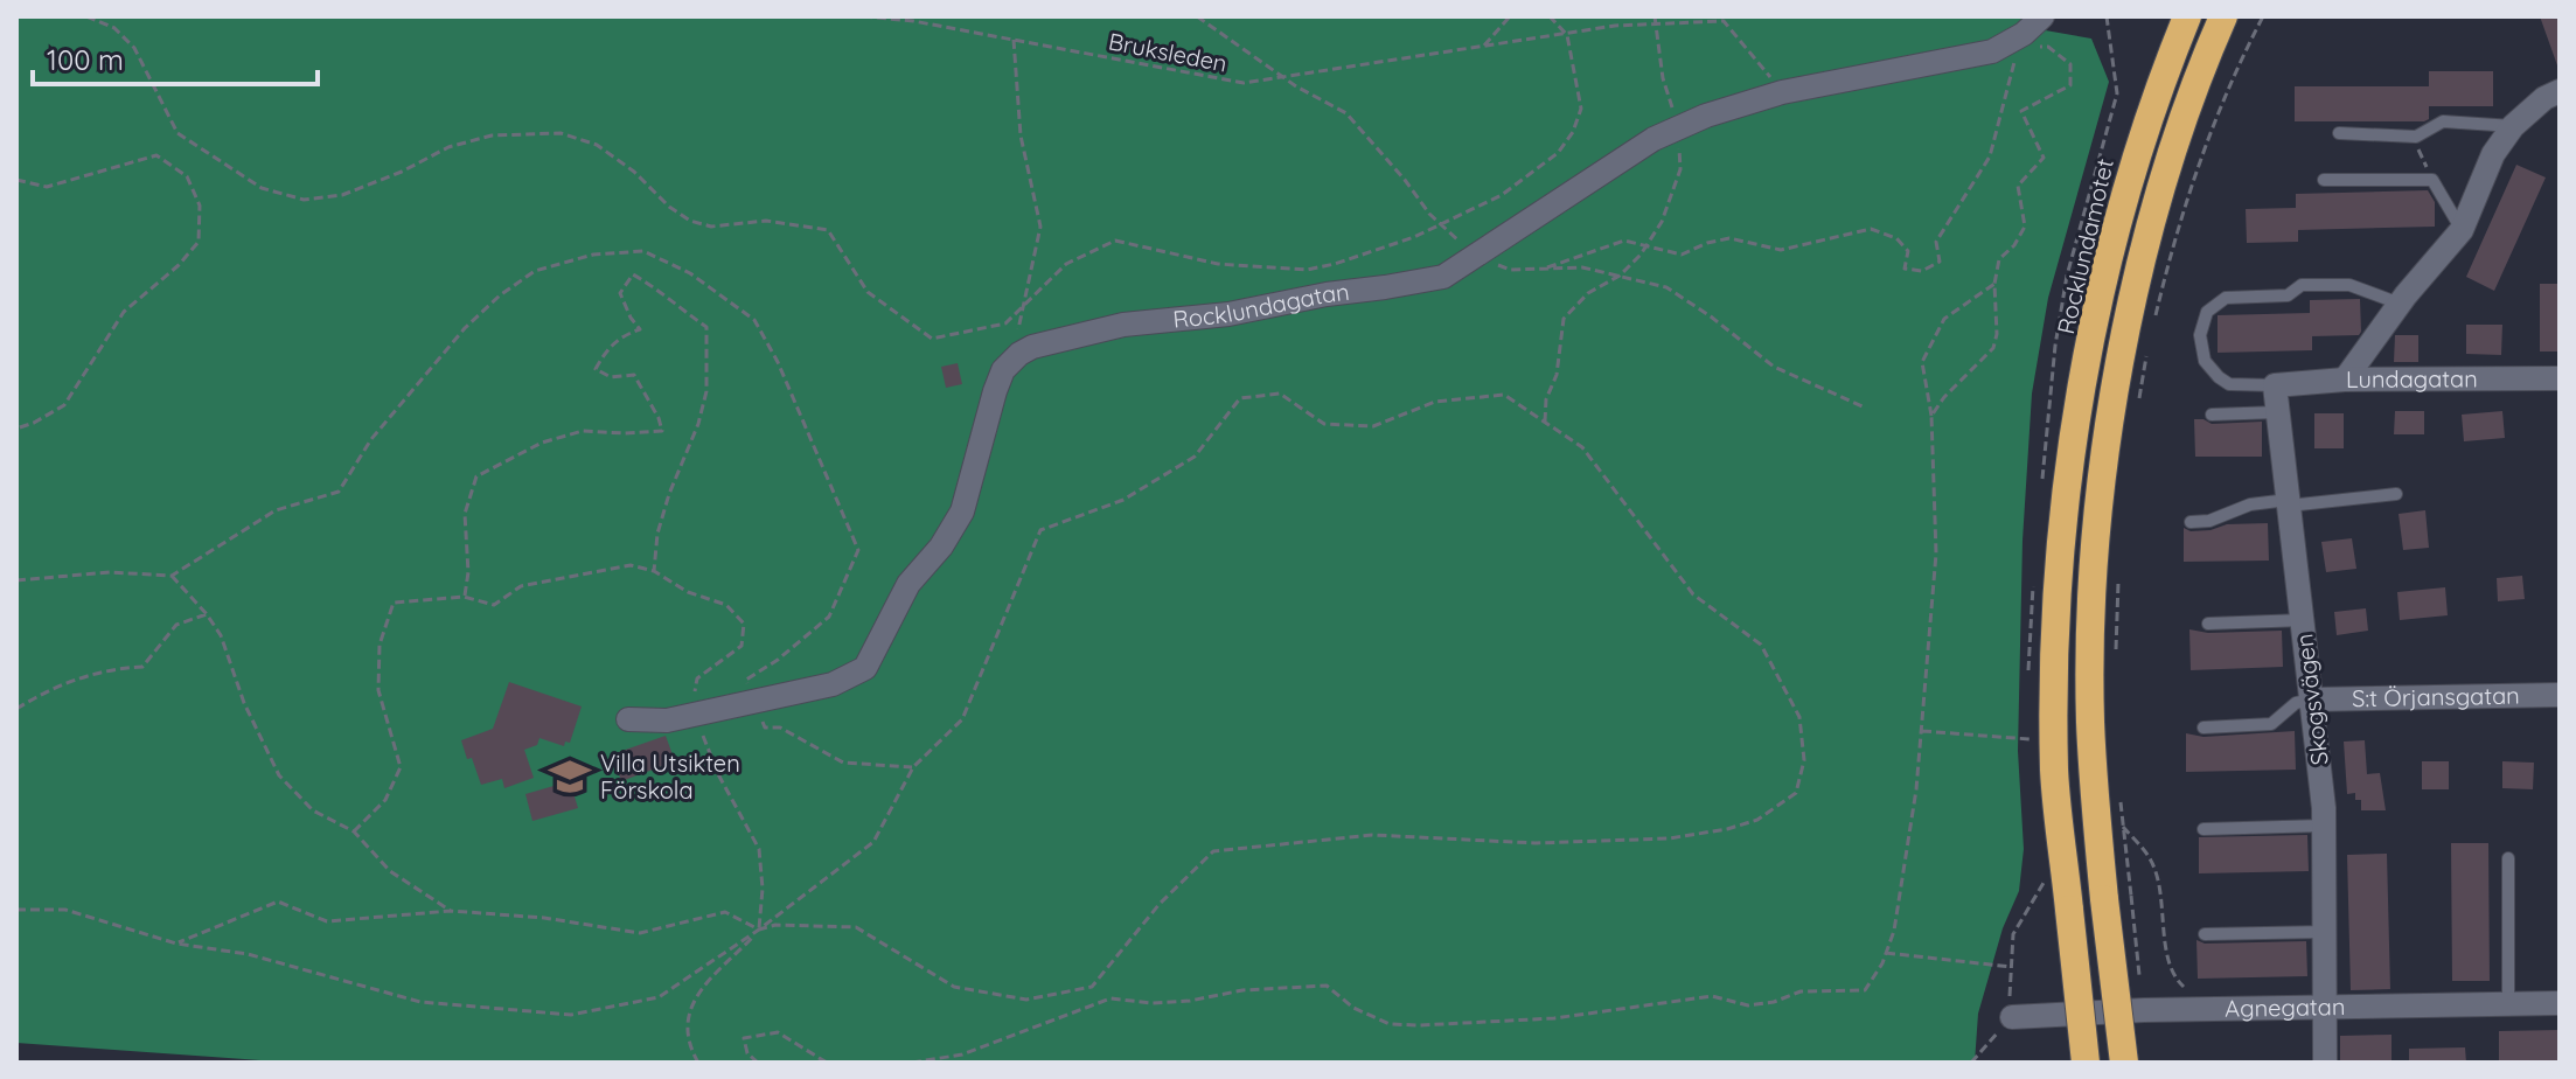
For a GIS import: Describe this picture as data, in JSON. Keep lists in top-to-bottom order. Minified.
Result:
{"streets":{"highway":["Rocklundamotet"],"street":["Rocklundagatan","Lundagatan","S:t Örjansgatan","Skogsvägen","Agnegatan"],"path":["Bruksleden"]},"crossings":[["Bruksleden","Rocklundagatan"],["Lundagatan","Skogsvägen"],["S:t Örjansgatan","Skogsvägen"],["Skogsvägen","Agnegatan"]],"places":{"school or university":["Villa Utsikten Förskola"]},"scale_bar":"100 m"}
